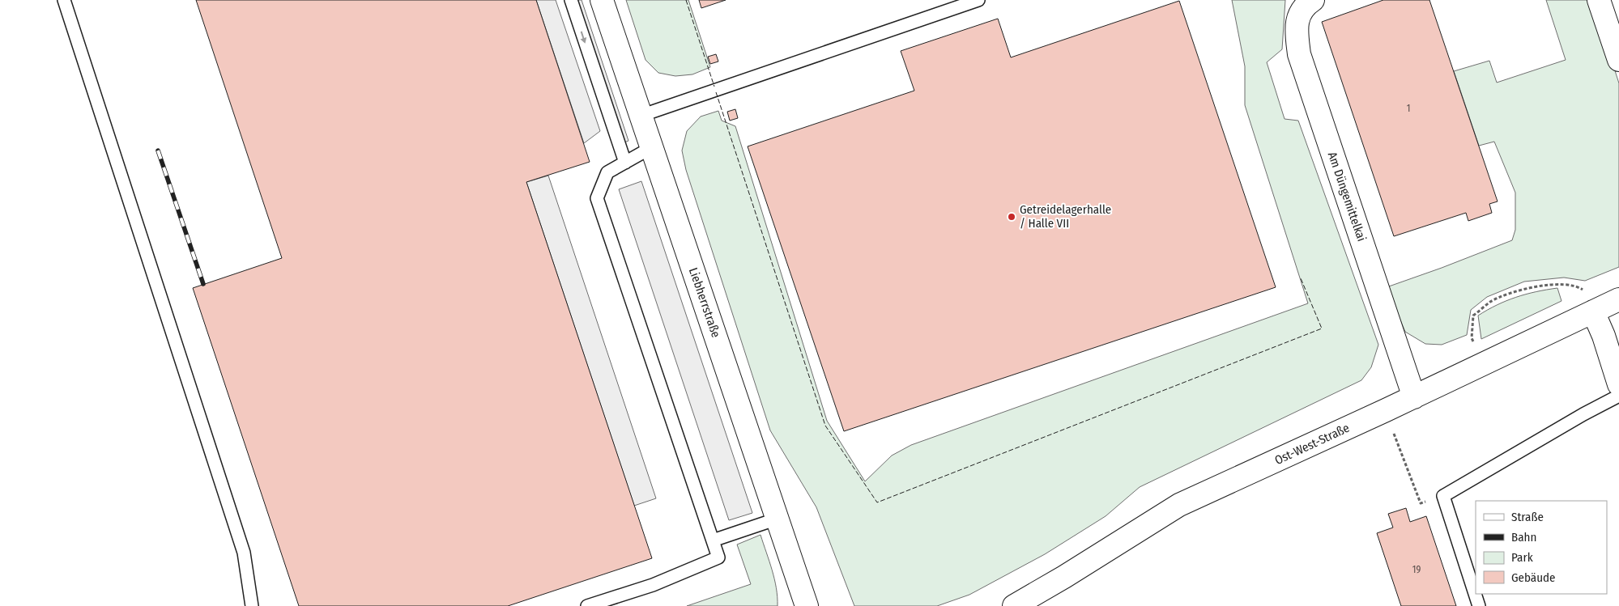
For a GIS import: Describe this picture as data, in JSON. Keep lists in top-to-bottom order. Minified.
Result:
{"streets":{"street":["Am Düngemittelkai","Liebherrstraße","Ost-West-Straße"]},"crossings":[["Am Düngemittelkai","Ost-West-Straße"]],"places":["Getreidelagerhalle / Halle VII"],"house_numbers":["1","19"],"legend":["Straße","Bahn","Park","Gebäude"]}
